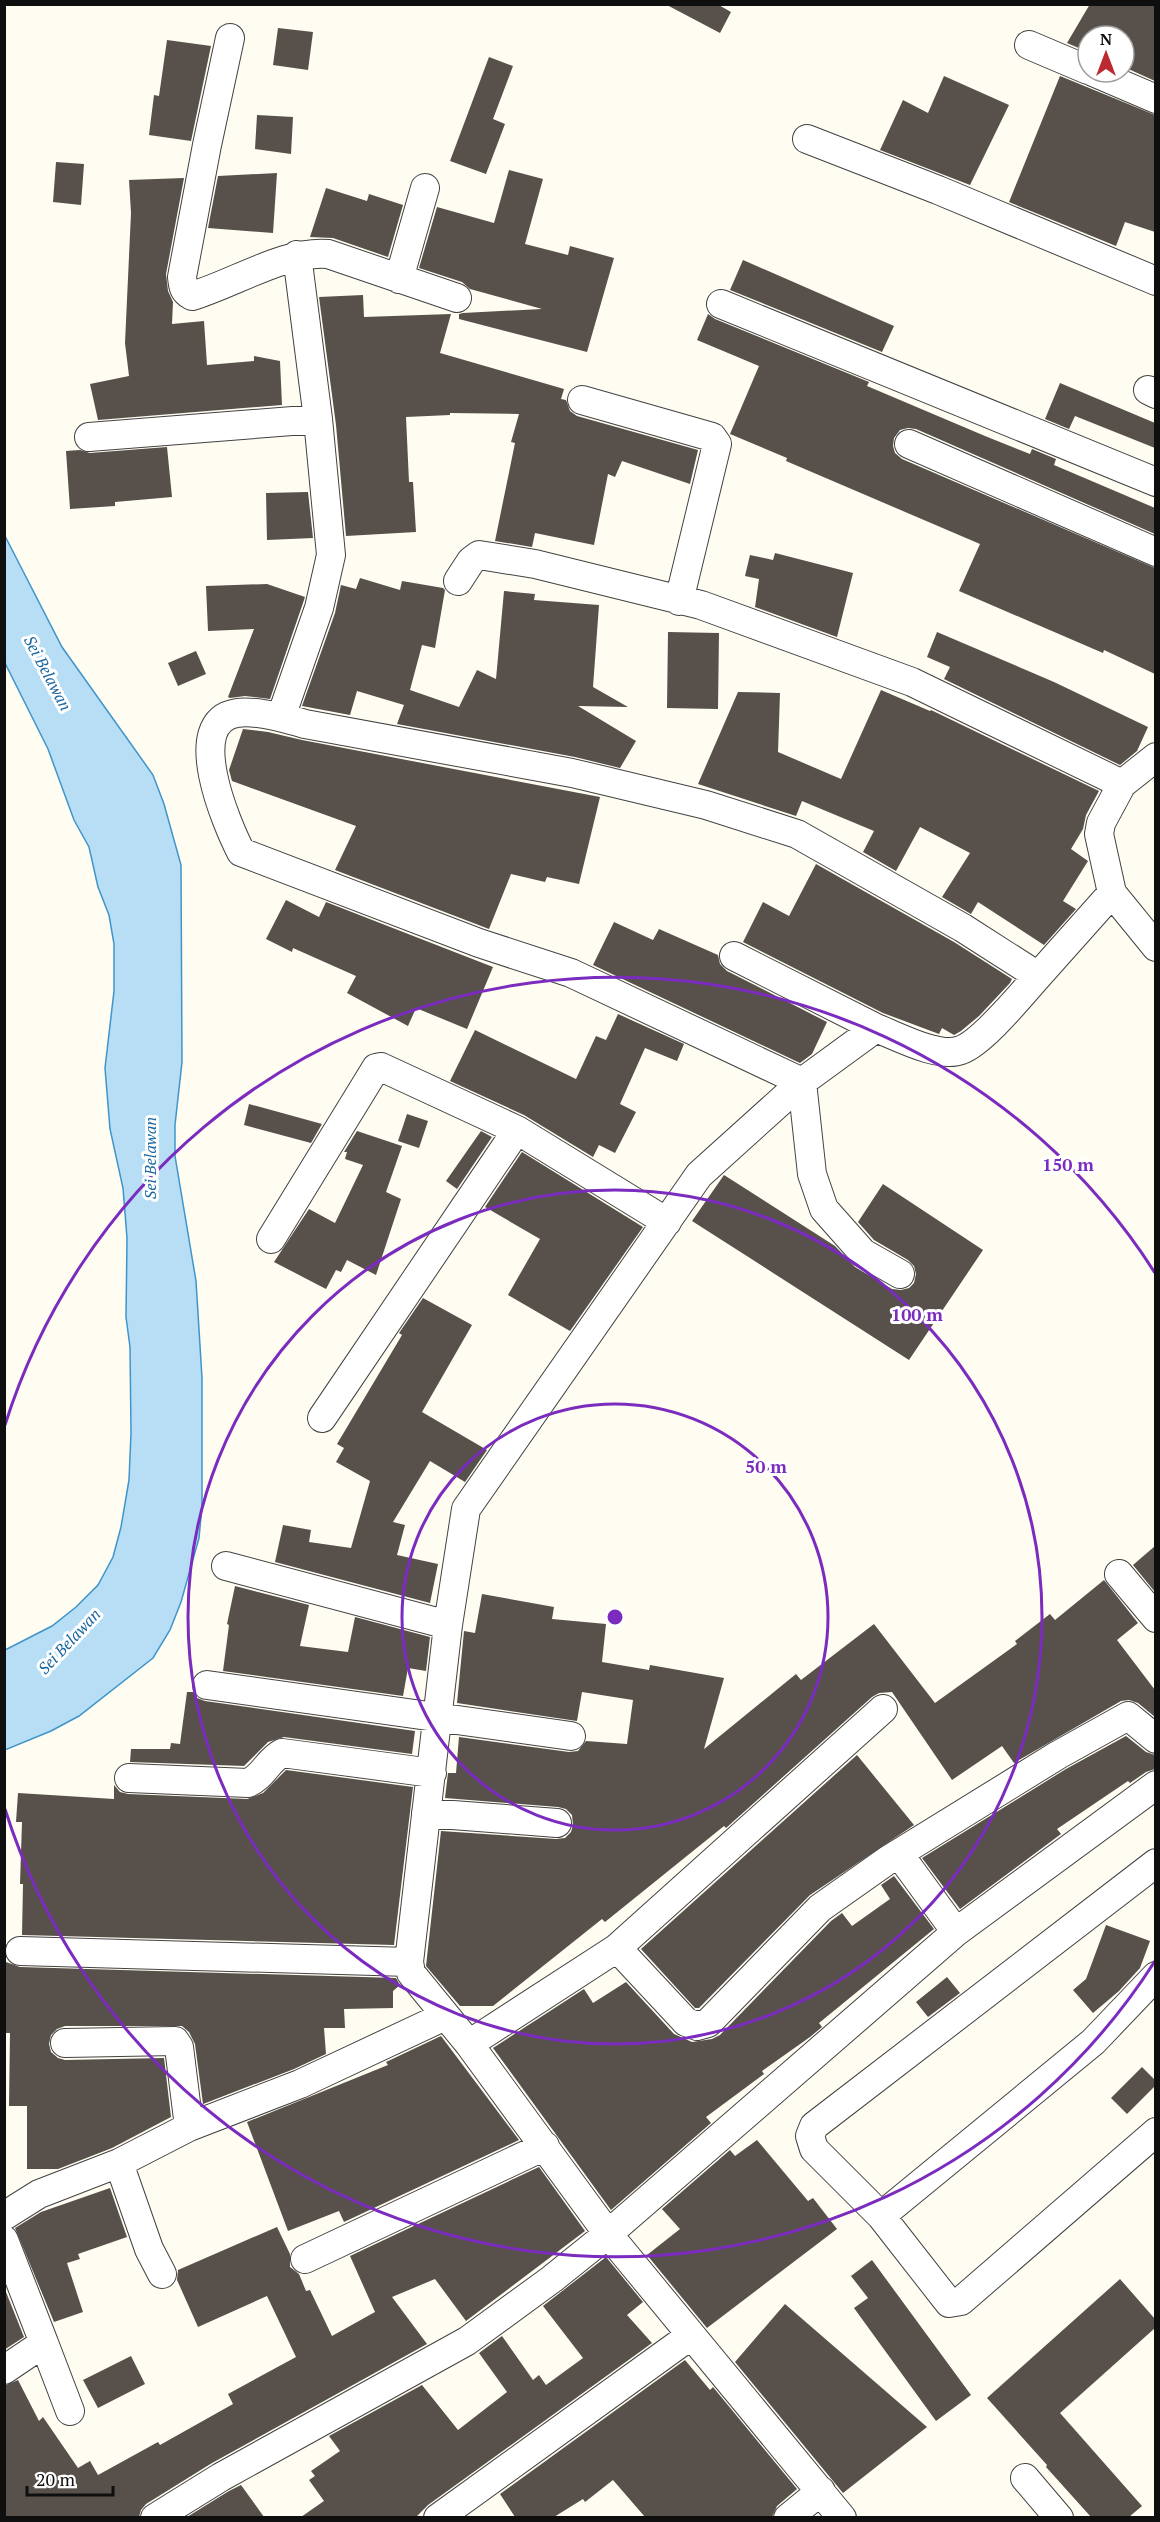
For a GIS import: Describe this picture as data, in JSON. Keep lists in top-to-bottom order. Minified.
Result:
{"water":["Sei Belawan"],"scale_bar":"20 m","north":"top","rings":["150 m","100 m","50 m"]}
